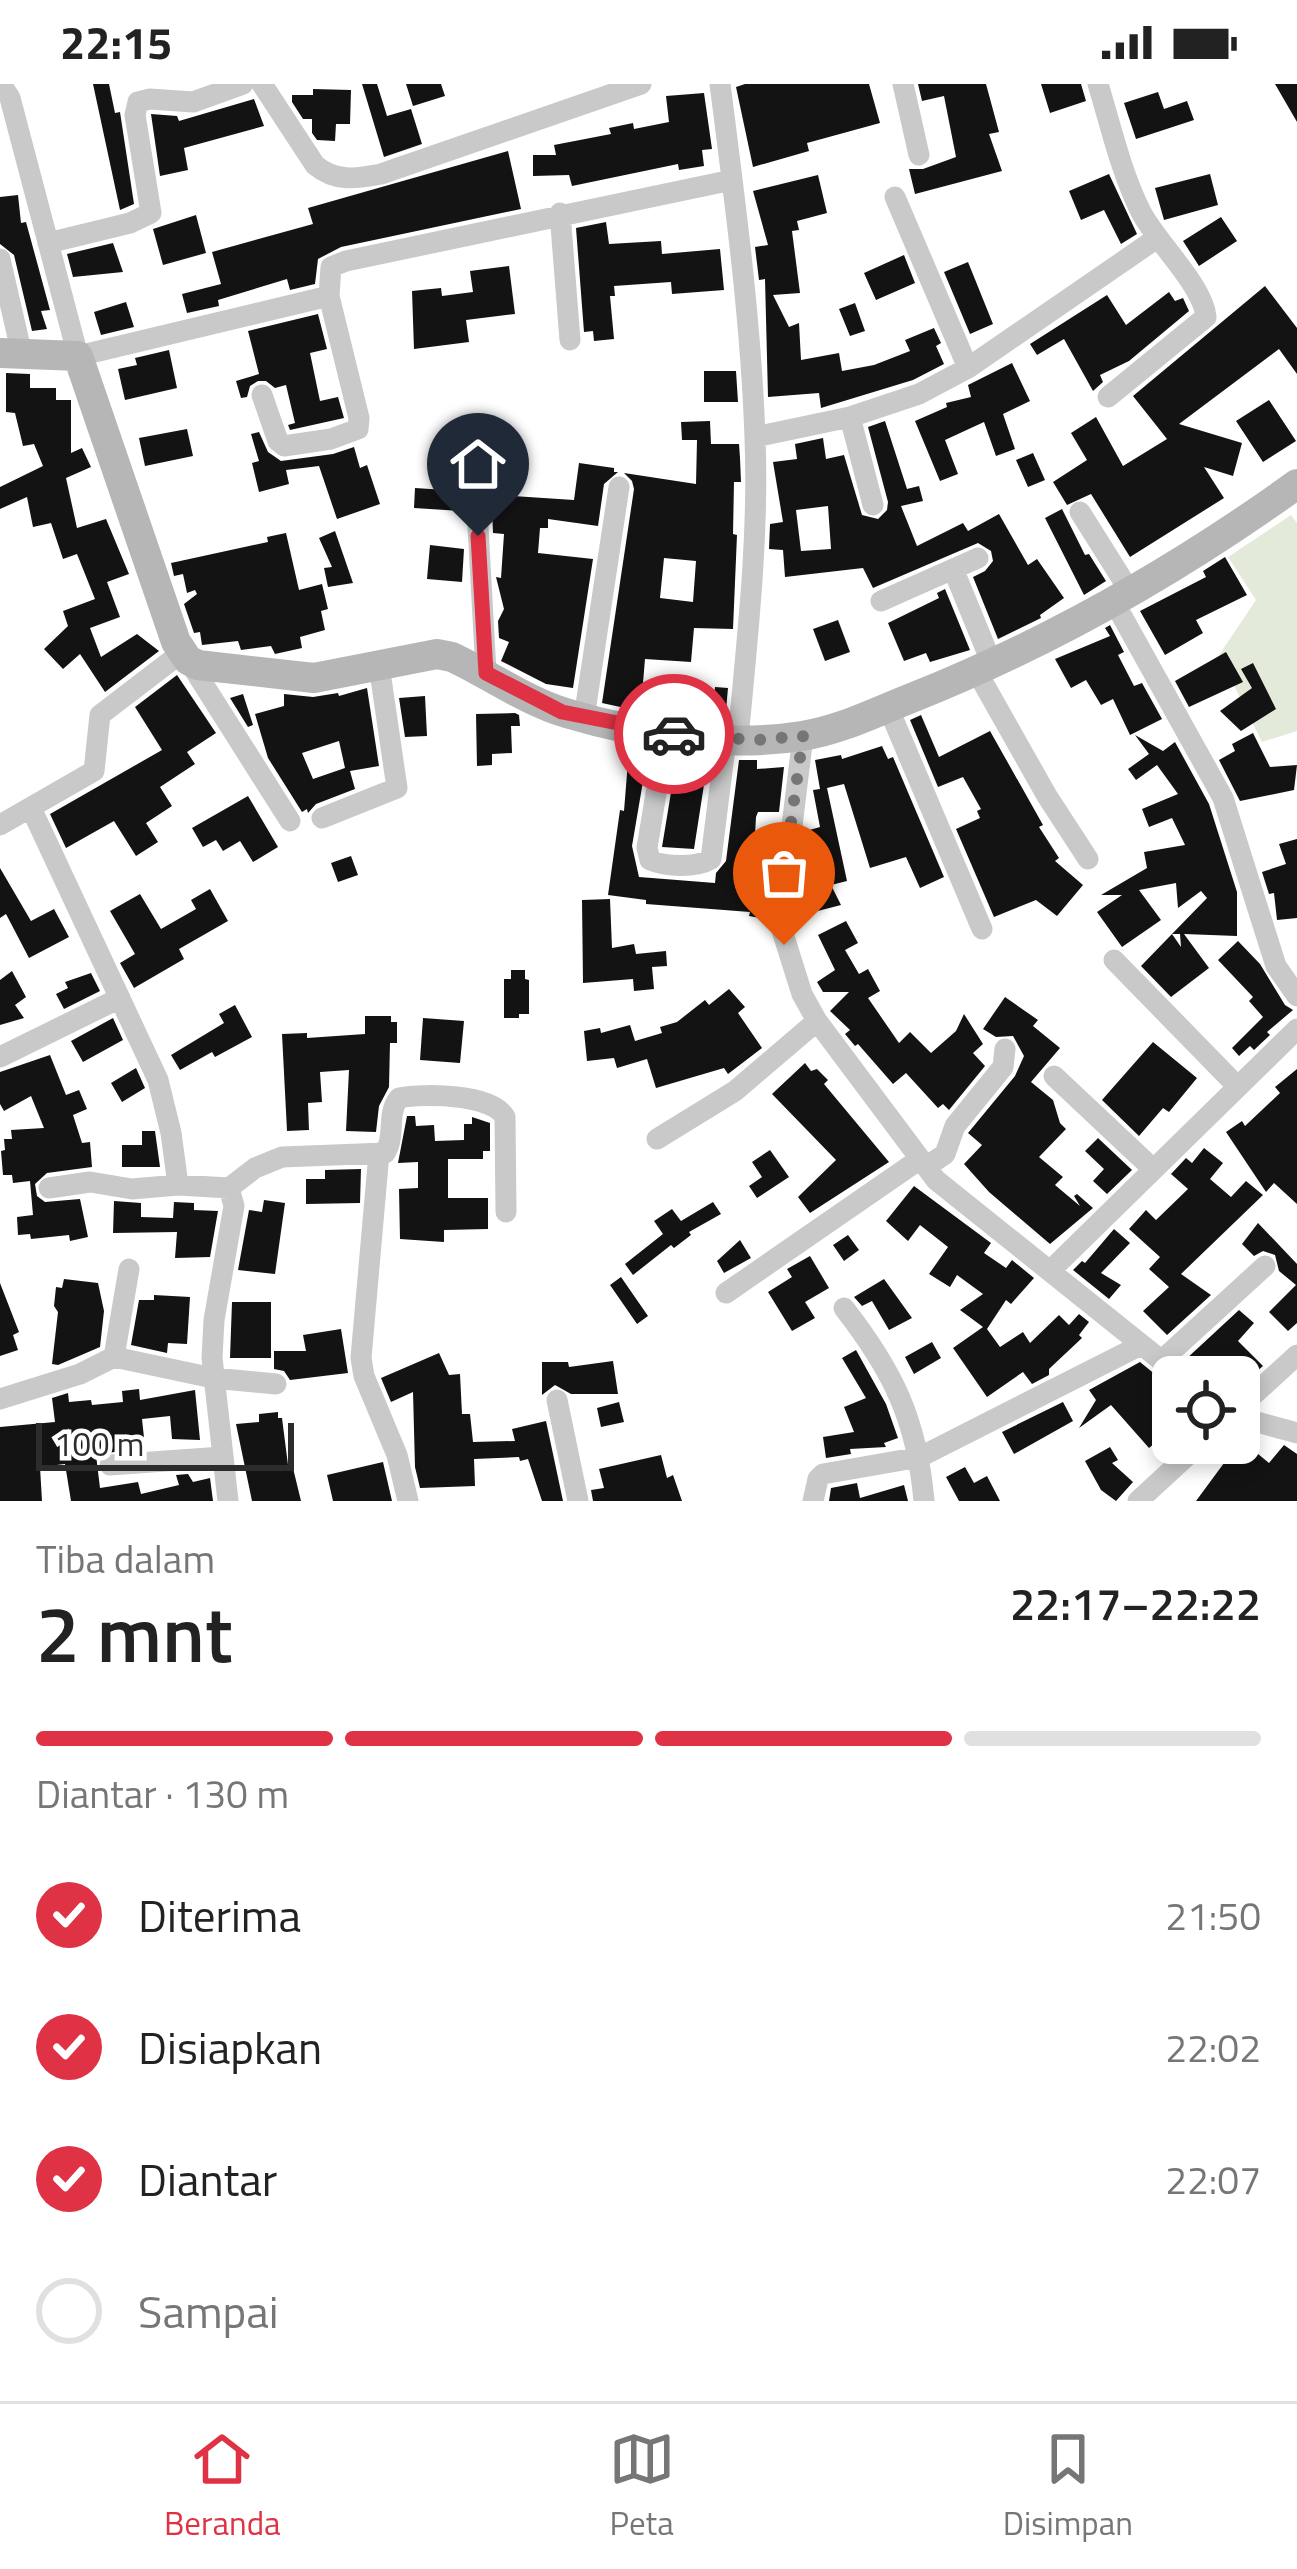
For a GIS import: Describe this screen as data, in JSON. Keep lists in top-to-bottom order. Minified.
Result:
{"scale_bar":"100 m","page":{"status":"22:15","scale":"100 m","heading":["2 mnt","Tiba dalam","22:17–22:22"],"bar":"Diantar · 130 m","list":[["Diterima","21:50"],["Disiapkan","22:02"],["Diantar","22:07"],"Sampai"],"tabs":["Beranda","Peta","Disimpan"]}}
